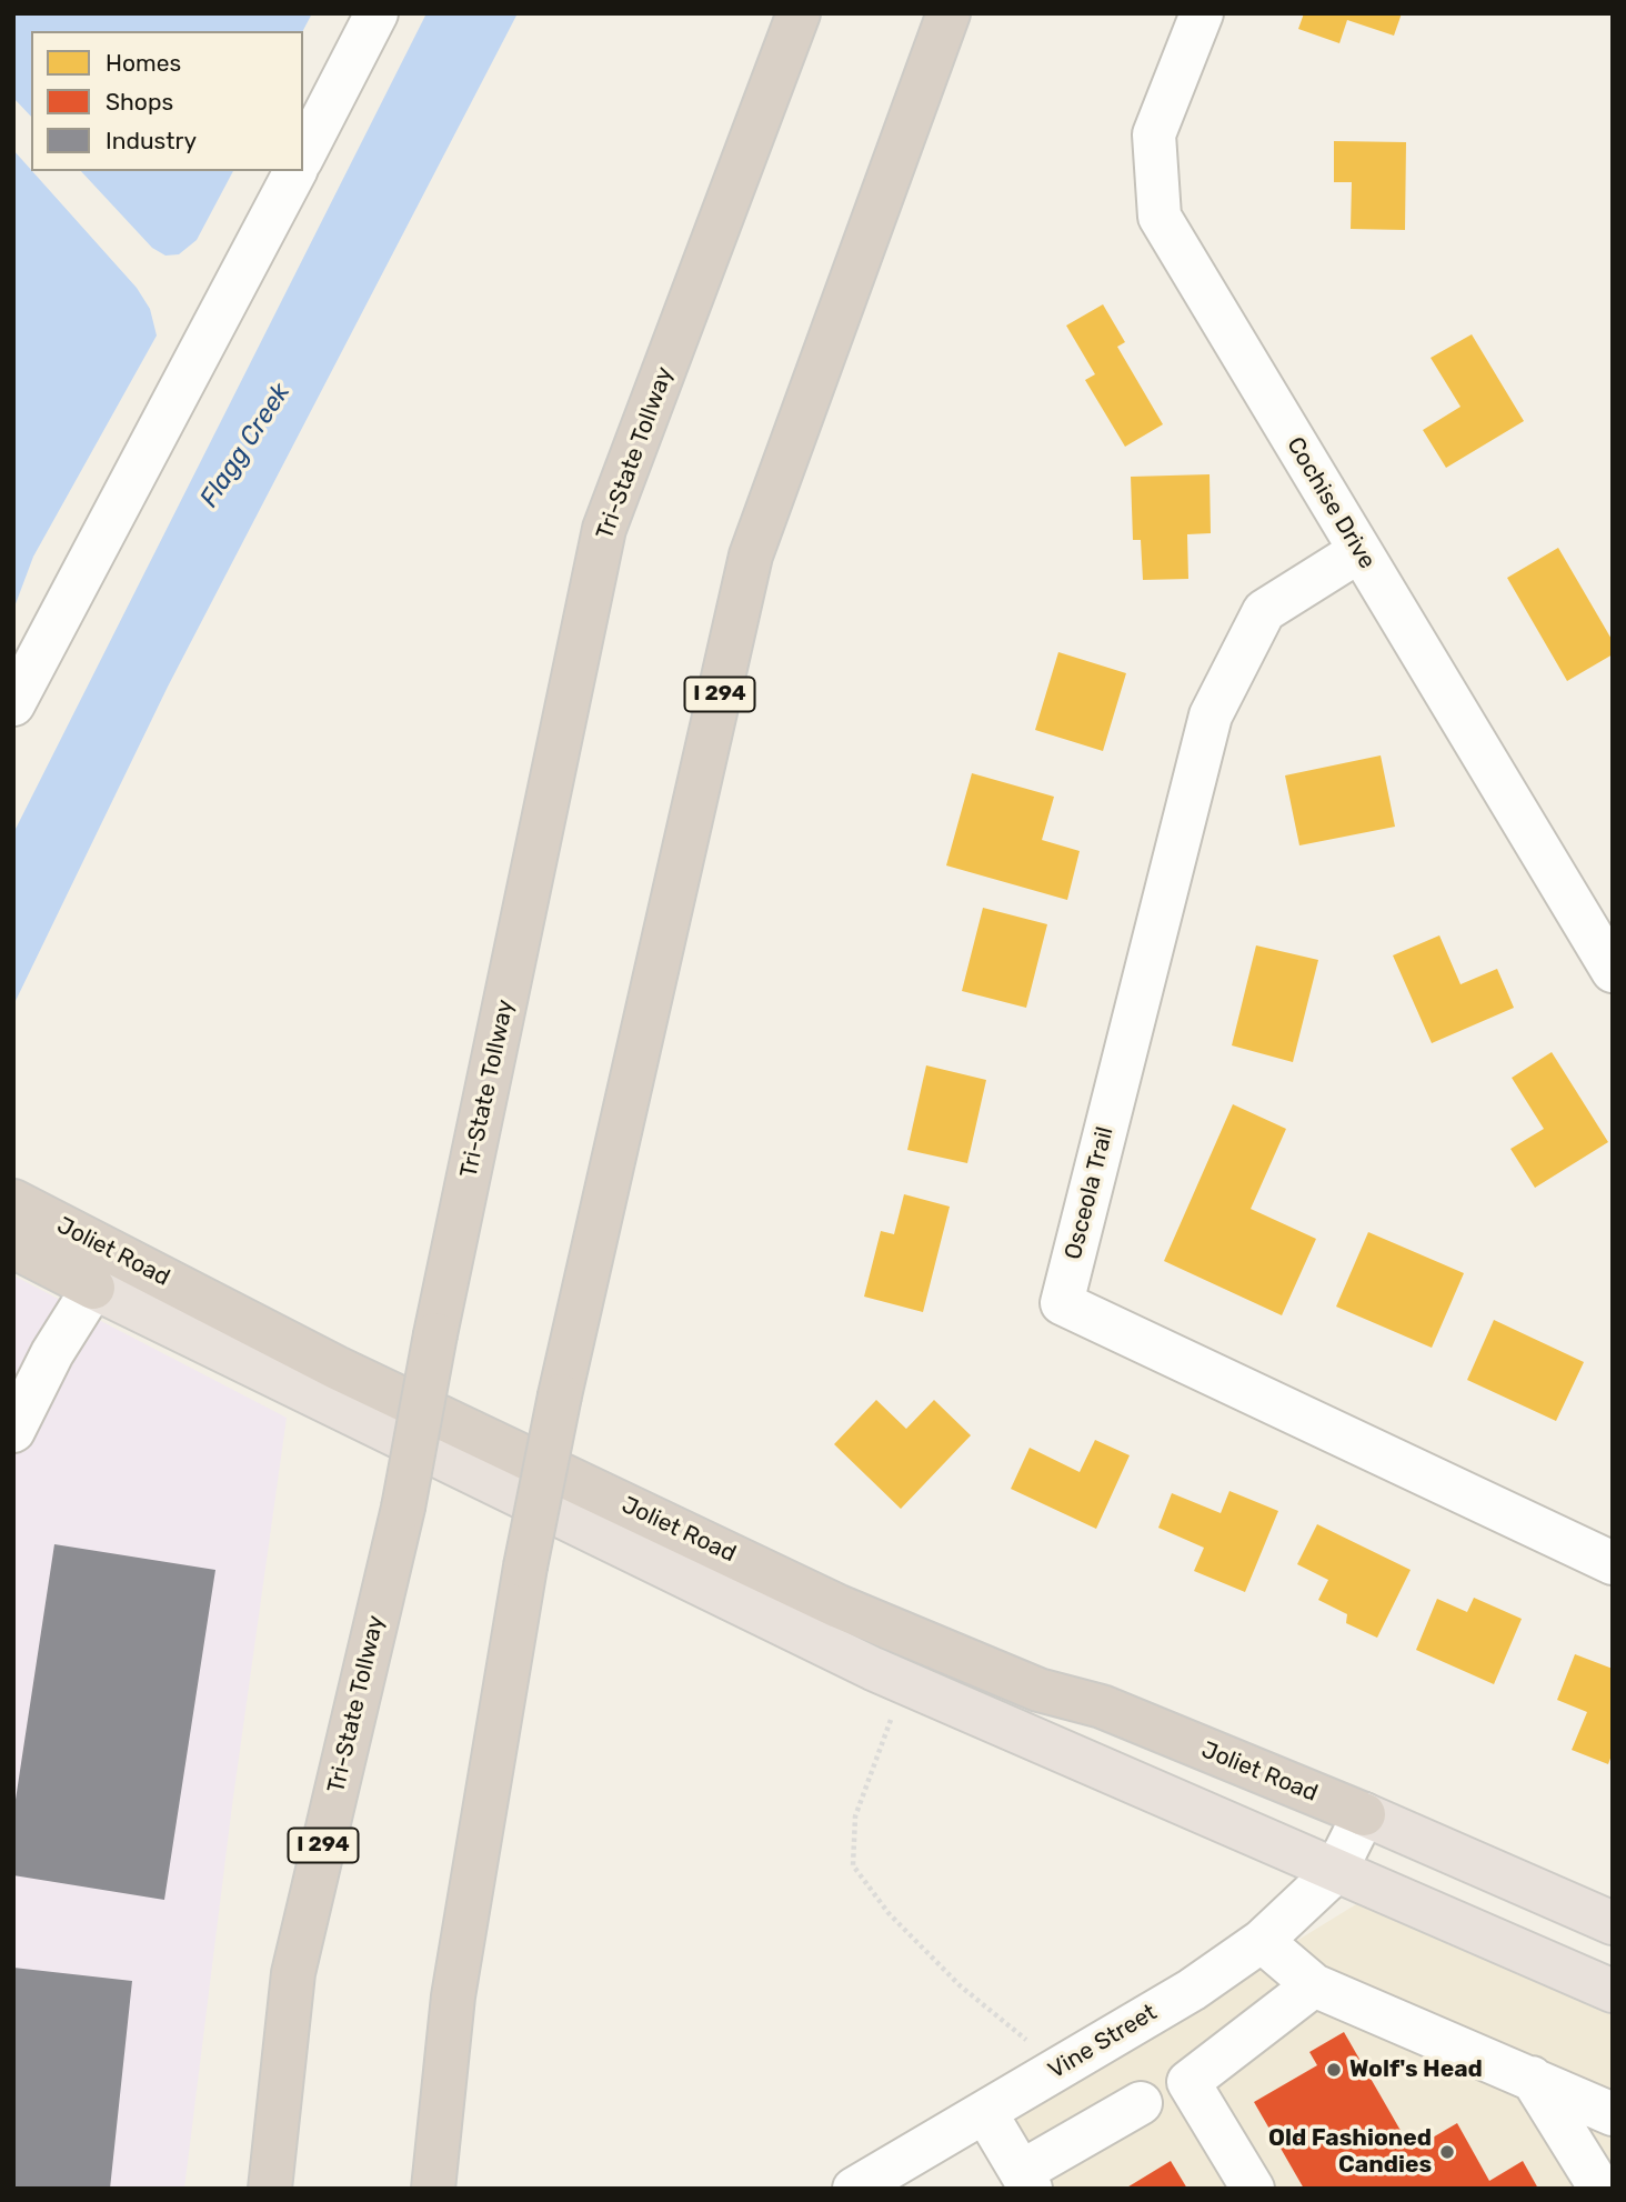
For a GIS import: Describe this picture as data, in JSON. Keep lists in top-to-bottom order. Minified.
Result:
{"streets":{"highway":["Tri-State Tollway","I 294","Joliet Road"],"street":["Cochise Drive","Osceola Trail","Vine Street"]},"crossings":[["Cochise Drive","Osceola Trail"],["Joliet Road","Vine Street"]],"water":["Flagg Creek"],"places":["Wolf's Head","Old Fashioned Candies"],"legend":["Homes","Shops","Industry"]}
